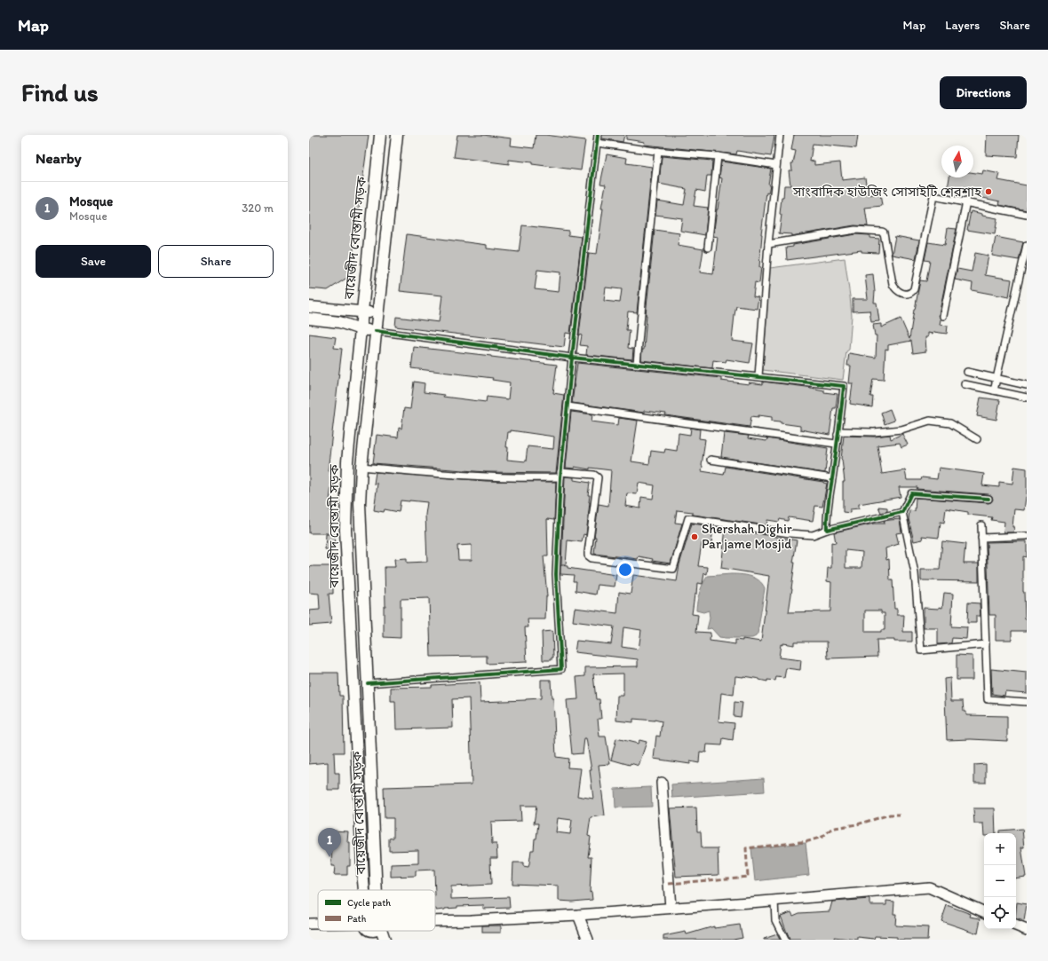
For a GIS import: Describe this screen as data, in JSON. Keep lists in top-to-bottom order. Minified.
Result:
{"streets":{"main road":["বায়েজীদ বোস্তামী সড়ক"]},"places":["সাংবাদিক হাউজিং সোসাইটি শেরশাহ","Shershah Dighir Par jame Mosjid"],"legend":["Cycle path","Path"],"north":"top","page":{"header":"Map","nav":["Map","Layers","Share"],"buttons":["Directions",["Save","Share"]],"title":"Find us","heading":"Nearby","list":[{"mark":"1","name":"Mosque","note":"Mosque","value":"320 m"}],"pins":"1","map_buttons":["+","−"]}}
